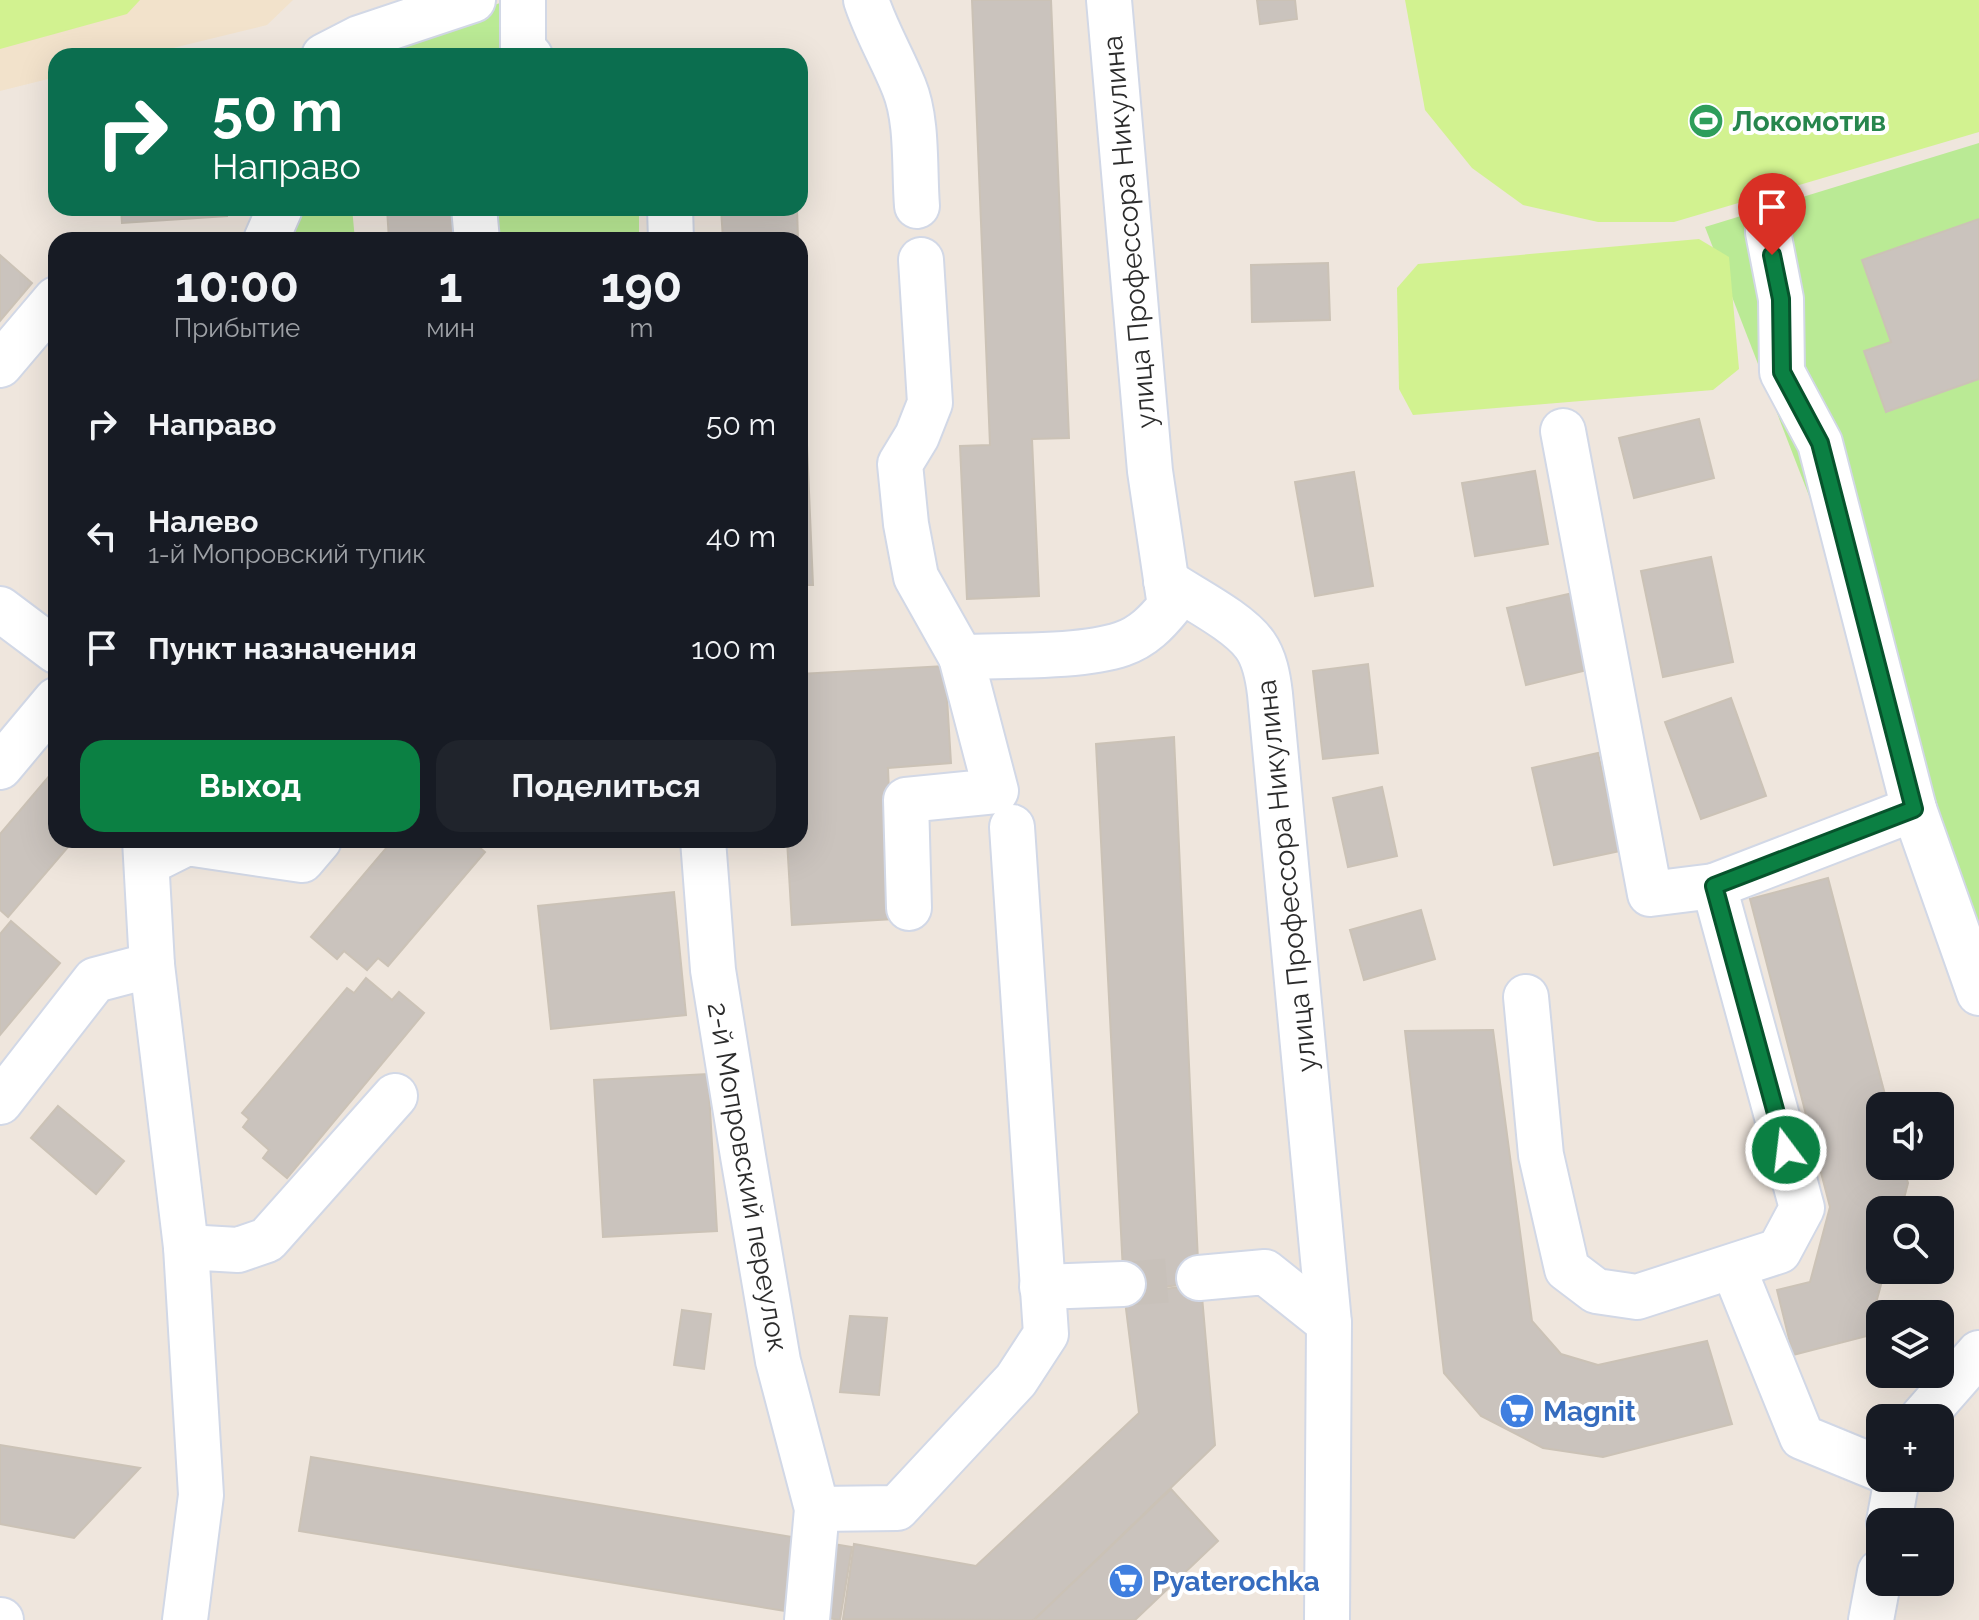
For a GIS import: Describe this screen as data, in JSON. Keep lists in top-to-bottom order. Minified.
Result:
{"streets":{"street":["улица Профессора Никулина","2-й Мопровский переулок"]},"places":{"sports":["Локомотив"],"supermarket":["Magnit","Pyaterochka"]},"page":{"turn":["50 m","Направо"],"eta":["10:00","Прибытие","1","мин","190","m"],"list":[{"name":"Направо","value":"50 m"},{"name":"Налево","note":"1-й Мопровский тупик","value":"40 m"},{"name":"Пункт назначения","value":"100 m"}],"buttons":["Выход","Поделиться"],"map_buttons":["+","−"]}}
